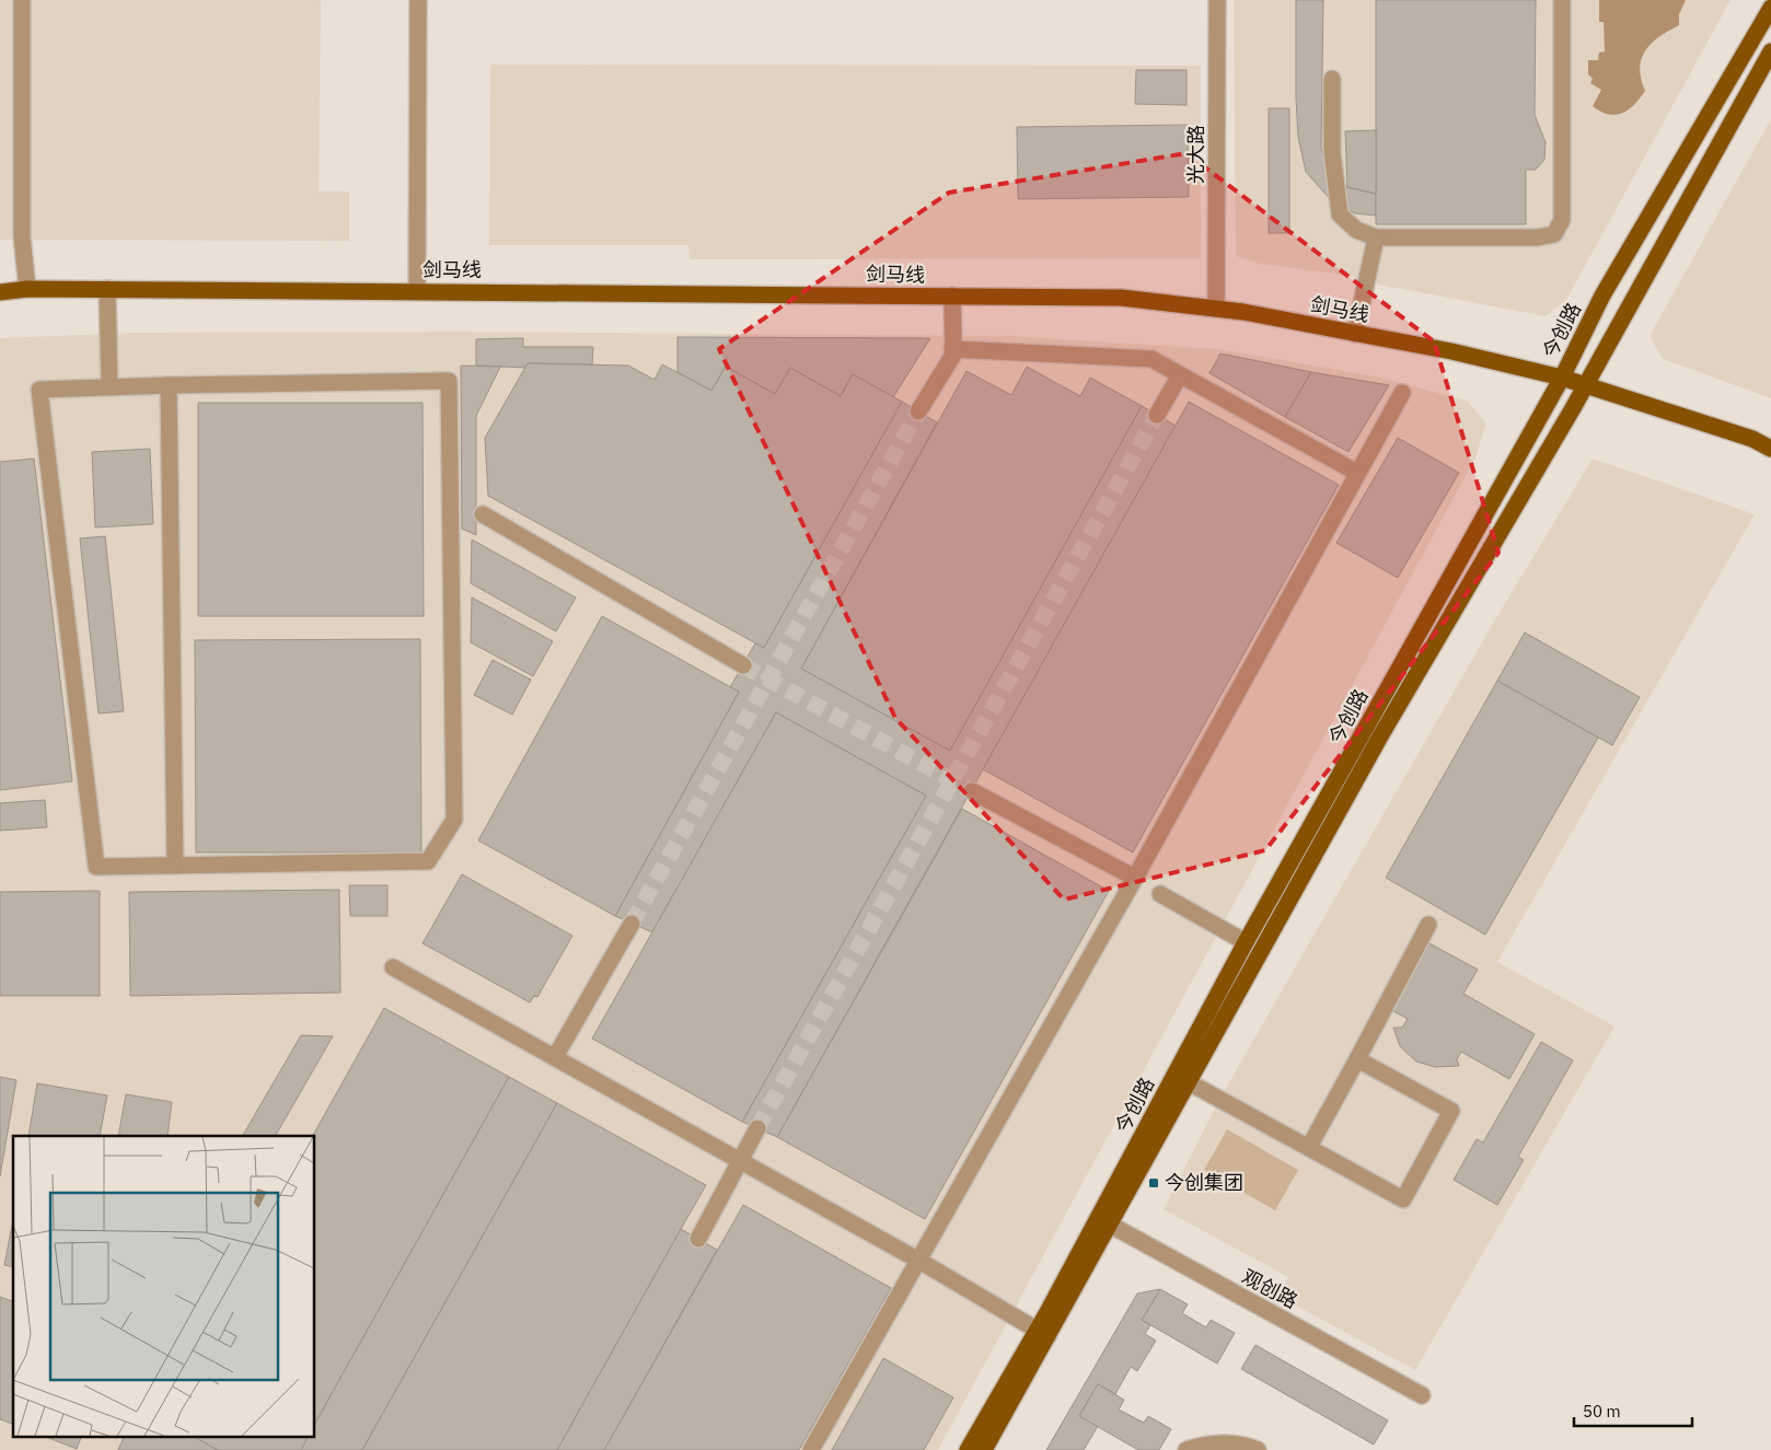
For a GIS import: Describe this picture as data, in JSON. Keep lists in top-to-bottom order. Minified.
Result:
{"streets":{"main road":["剑马线","今创路"],"street":["光大路","观创路"]},"crossings":[["光大路","剑马线"],["剑马线","今创路"],["今创路","观创路"]],"places":{"transit":["今创集团"]},"scale_bar":"50 m"}
